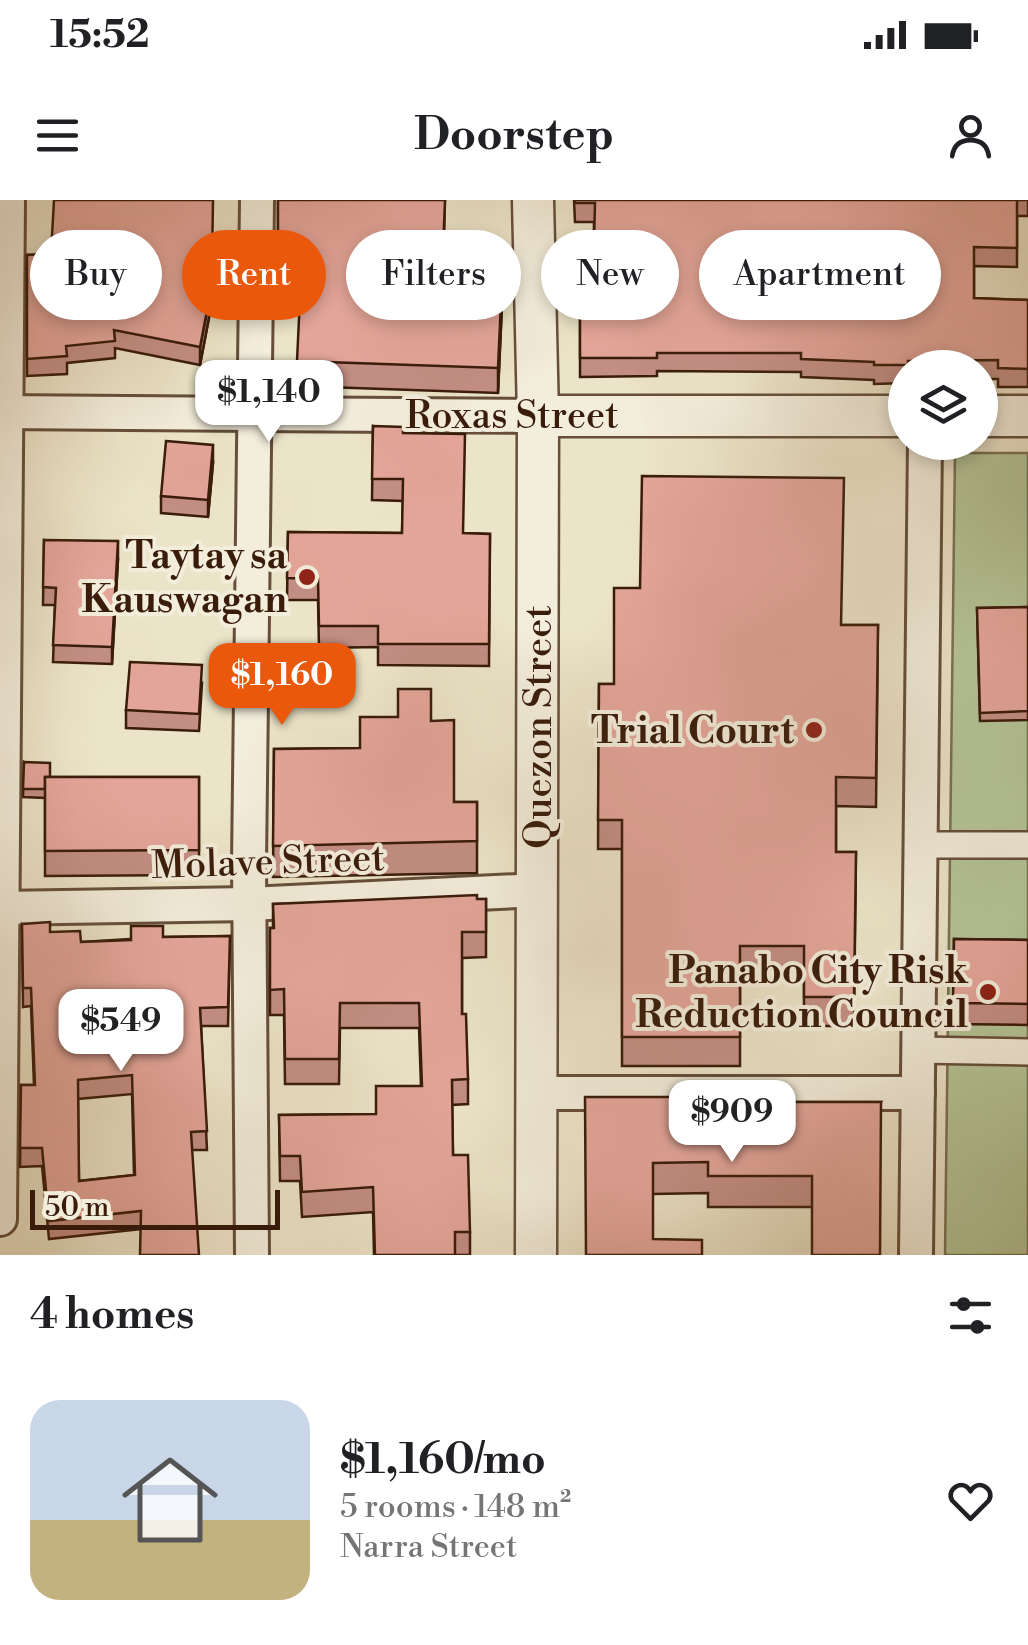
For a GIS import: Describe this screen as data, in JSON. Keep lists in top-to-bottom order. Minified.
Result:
{"streets":{"street":["Roxas Street","Quezon Street","Molave Street"]},"crossings":[["Roxas Street","Quezon Street"],["Quezon Street","Molave Street"]],"places":["Taytay sa Kauswagan","Trial Court","Panabo City Risk Reduction Council"],"scale_bar":"50 m","page":{"status":"15:52","header":"Doorstep","chip":["Buy","Rent","Filters","New","Apartment"],"price":["$1,140","$1,160","$549","$909"],"scale":"50 m","heading":"4 homes","list":[{"name":"$1,160/mo","note":"5 rooms · 148 m² · Narra Street"}]}}
